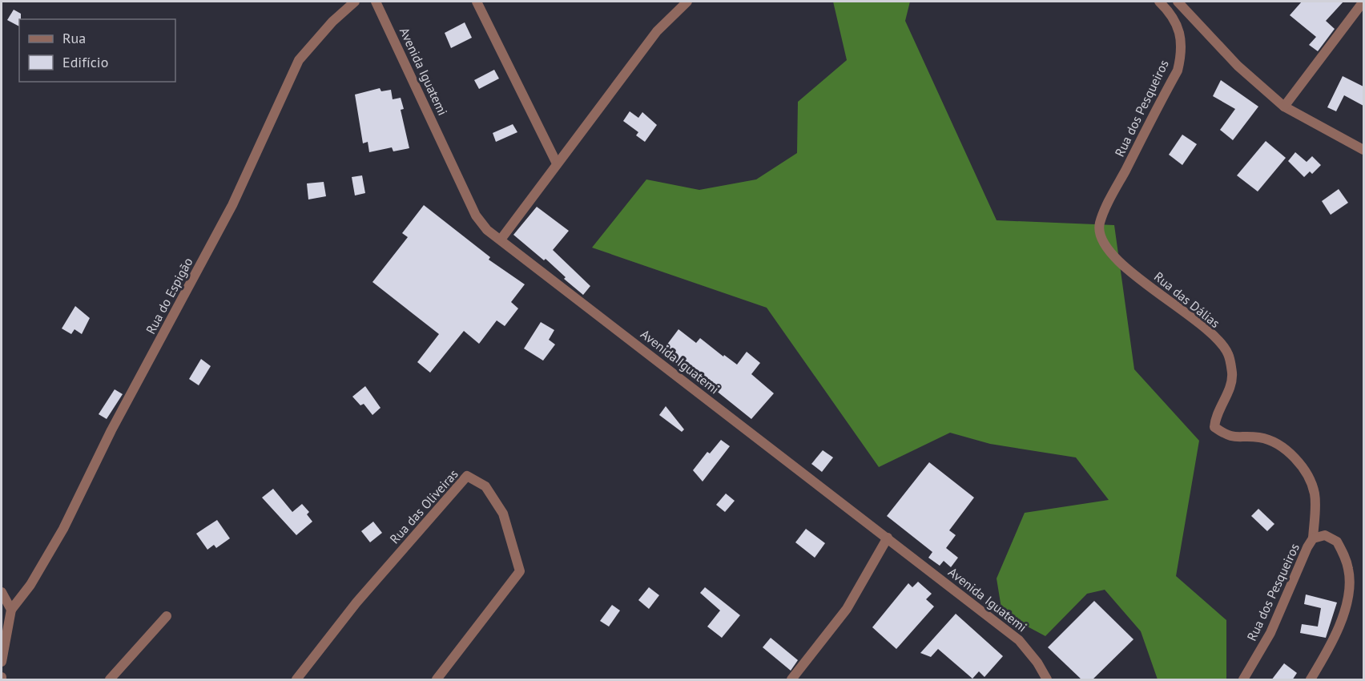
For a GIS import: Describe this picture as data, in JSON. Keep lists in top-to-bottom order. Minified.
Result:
{"streets":{"street":["Avenida Iguatemi","Rua dos Pesqueiros","Rua do Espigão","Rua das Dálias","Rua das Oliveiras"]},"crossings":[["Rua dos Pesqueiros","Rua das Dálias"]],"legend":["Rua","Edifício"]}
